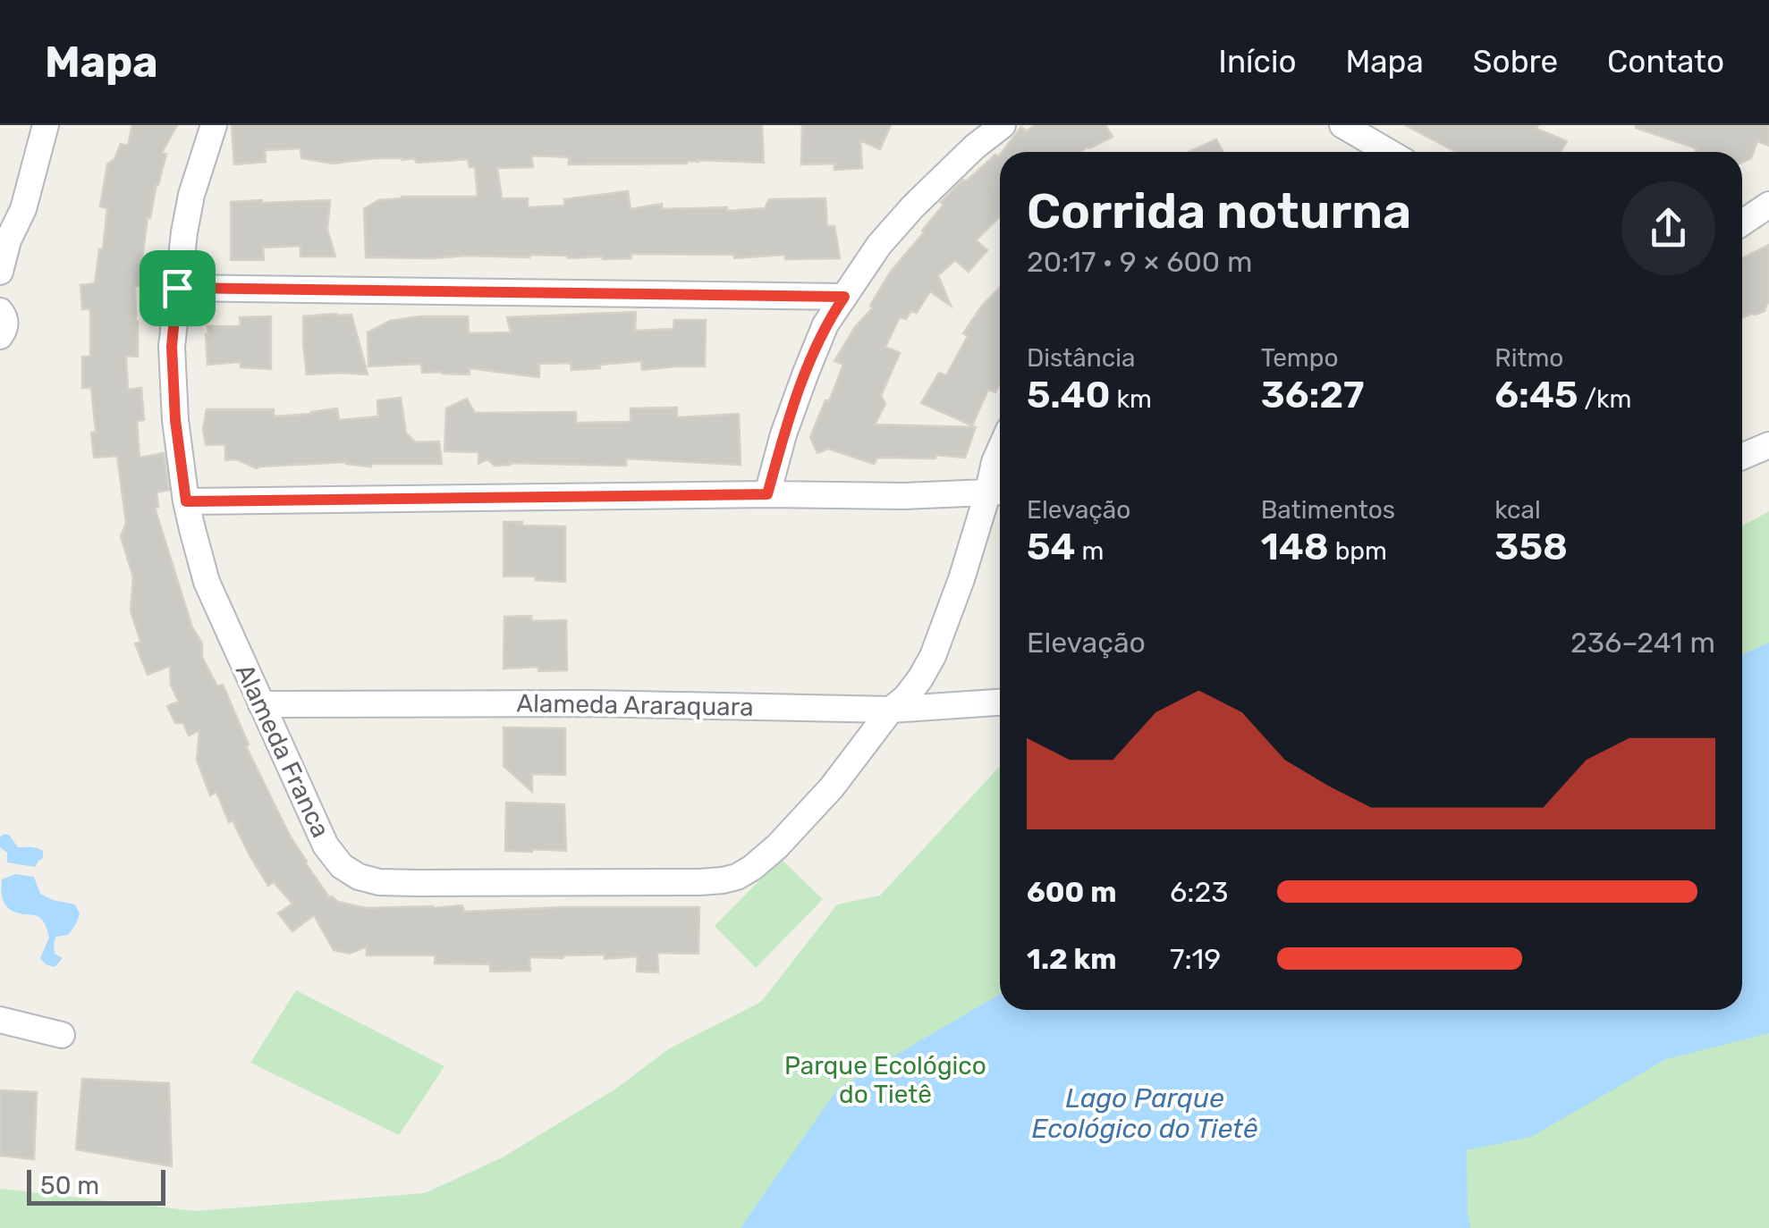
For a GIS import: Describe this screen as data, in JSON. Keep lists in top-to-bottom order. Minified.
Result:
{"streets":{"street":["Alameda Araraquara","Alameda Franca"]},"crossings":[["Alameda Araraquara","Alameda Franca"]],"water":["Lago Parque Ecológico do Tietê"],"parks":["Parque Ecológico do Tietê"],"scale_bar":"50 m","page":{"header":"Mapa","nav":["Início","Mapa","Sobre","Contato"],"heading":["Corrida noturna","20:17 · 9 × 600 m"],"stats":[["Distância","5.40 km"],["Tempo","36:27"],["Ritmo","6:45 /km"],["Elevação","54 m"],["Batimentos","148 bpm"],["kcal","358"]],"chart":["Elevação","236–241 m"],"list":[{"name":"600 m","note":"6:23"},{"name":"1.2 km","note":"7:19"}],"scale":"50 m"}}
